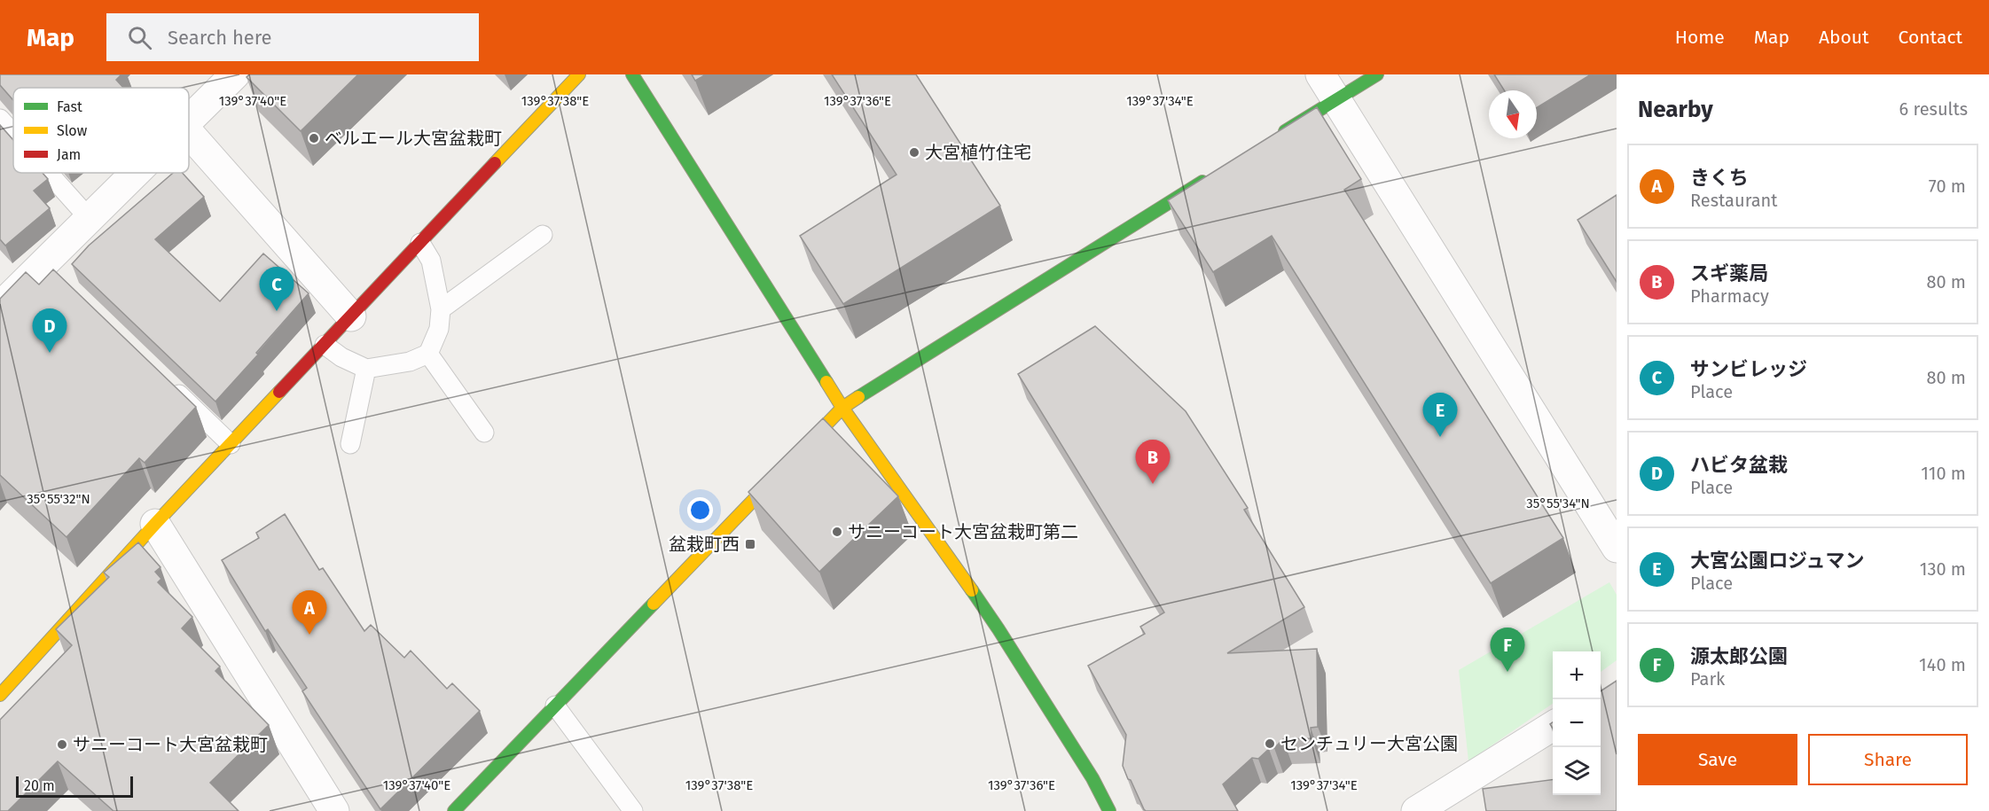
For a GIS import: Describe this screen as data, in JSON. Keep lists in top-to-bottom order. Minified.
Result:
{"places":{"other":["ベルエール大宮盆栽町","大宮植竹住宅","サニーコート大宮盆栽町第二","センチュリー大宮公園","サニーコート大宮盆栽町"],"transit":["盆栽町西"]},"legend":["Fast","Slow","Jam"],"scale_bar":"20 m","north":"bottom","page":{"header":"Map","search":"Search here","nav":["Home","Map","About","Contact"],"heading":["Nearby","6 results"],"list":[{"mark":"A","name":"きくち","note":"Restaurant","value":"70 m"},{"mark":"B","name":"スギ薬局","note":"Pharmacy","value":"80 m"},{"mark":"C","name":"サンビレッジ","note":"Place","value":"80 m"},{"mark":"D","name":"ハビタ盆栽","note":"Place","value":"110 m"},{"mark":"E","name":"大宮公園ロジュマン","note":"Place","value":"130 m"},{"mark":"F","name":"源太郎公園","note":"Park","value":"140 m"}],"pins":["C","D","E","B","A","F"],"map_buttons":["+","−"],"buttons":["Save","Share"],"scale":"20 m"},"coordinates":["139°37'40\"E","139°37'38\"E","139°37'36\"E","139°37'34\"E","35°55'32\"N","35°55'34\"N"]}
